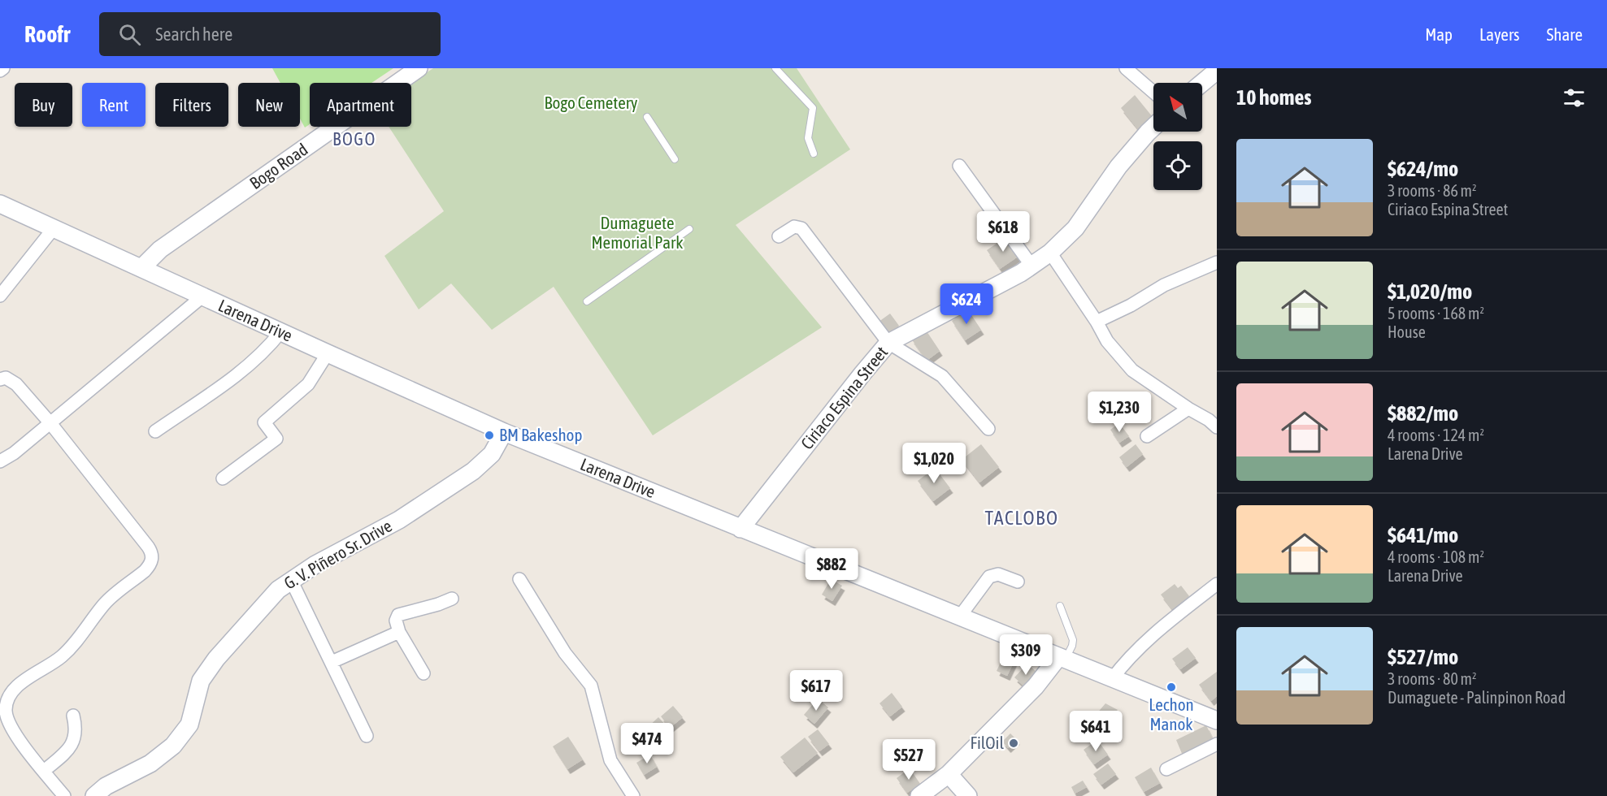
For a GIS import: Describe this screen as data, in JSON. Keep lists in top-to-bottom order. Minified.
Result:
{"streets":{"main road":["Bogo Road","Larena Drive","Ciriaco Espina Street","G. V. Piñero Sr. Drive"]},"crossings":[["Bogo Road","Larena Drive"],["Larena Drive","Ciriaco Espina Street"],["Larena Drive","G. V. Piñero Sr. Drive"]],"districts":["BOGO","TACLOBO"],"parks":["Bogo Cemetery","Dumaguete Memorial Park"],"places":["BM Bakeshop","Lechon Manok","FilOil"],"north":"top left","page":{"header":"Roofr","search":"Search here","nav":["Map","Layers","Share"],"heading":"10 homes","chip":["Buy","Rent","Filters","New","Apartment"],"list":[{"name":"$624/mo","note":"3 rooms · 86 m² · Ciriaco Espina Street"},{"name":"$1,020/mo","note":"5 rooms · 168 m² · House"},{"name":"$882/mo","note":"4 rooms · 124 m² · Larena Drive"},{"name":"$641/mo","note":"4 rooms · 108 m² · Larena Drive"},{"name":"$527/mo","note":"3 rooms · 80 m² · Dumaguete - Palinpinon Road"}],"price":["$618","$624","$1,230","$1,020","$882","$309","$617","$641","$474","$527"]}}
